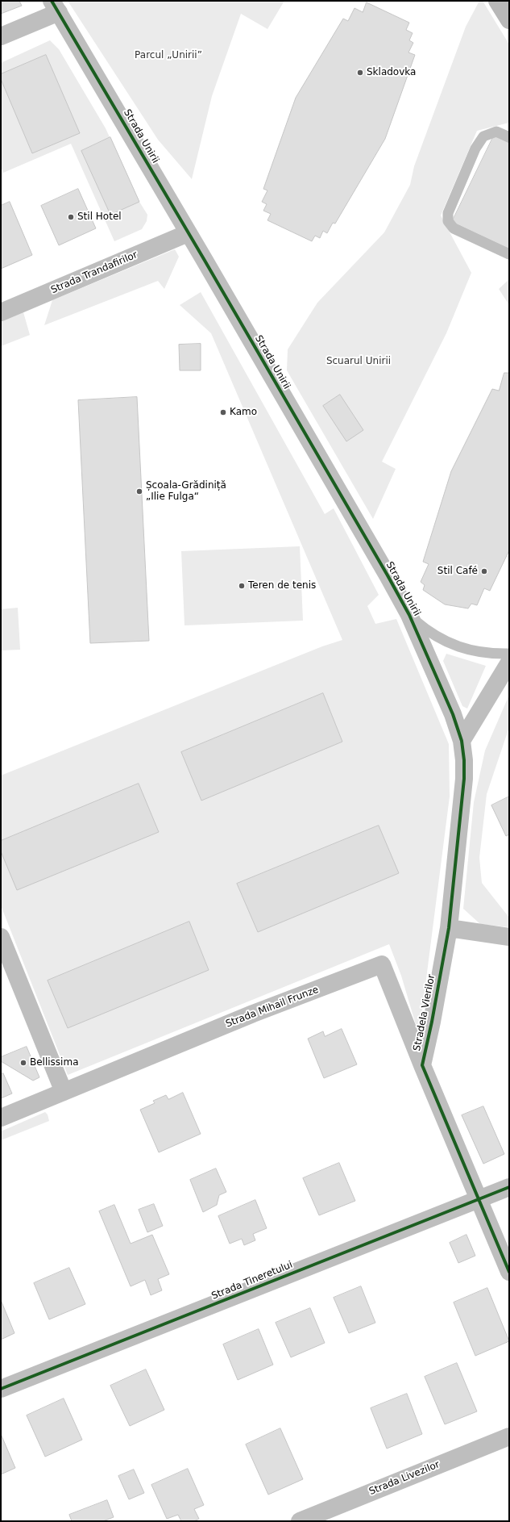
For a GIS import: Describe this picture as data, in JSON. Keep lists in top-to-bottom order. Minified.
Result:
{"streets":{"street":["Strada Unirii","Strada Trandafirilor","Strada Mihail Frunze","Stradela Vierilor","Strada Tineretului","Strada Livezilor"]},"crossings":[["Strada Unirii","Strada Trandafirilor"],["Strada Unirii","Stradela Vierilor"],["Strada Mihail Frunze","Stradela Vierilor"],["Stradela Vierilor","Strada Tineretului"]],"parks":["Parcul „Unirii”","Scuarul Unirii"],"places":["Skladovka","Stil Hotel","Kamo","Școala-Grădiniță „Ilie Fulga“","Stil Café","Teren de tenis","Bellissima"]}
